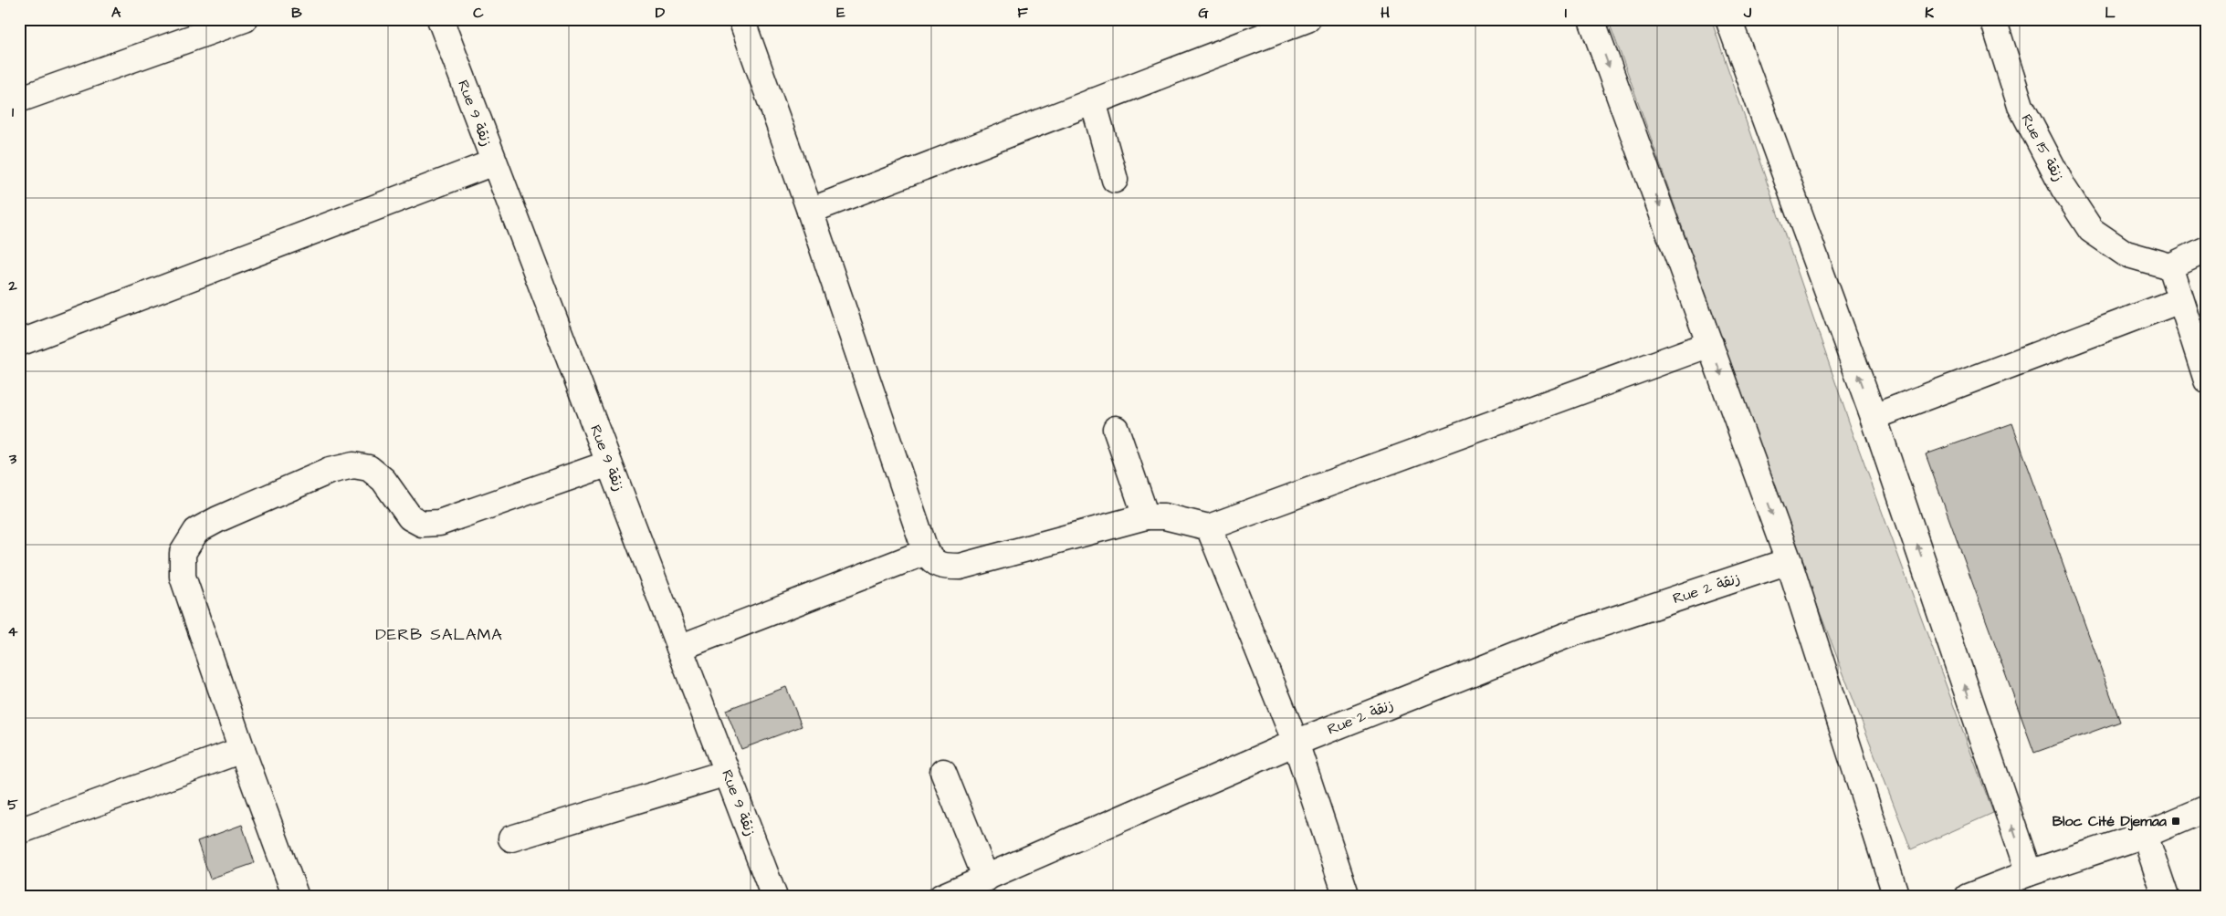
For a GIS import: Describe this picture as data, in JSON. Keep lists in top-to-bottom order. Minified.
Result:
{"streets":{"street":["Rue 9 زنقة","Rue 15 زنقة","Rue 2 زنقة"]},"districts":["DERB SALAMA"],"places":{"transit":["Bloc Cité Djemaa"]},"grid":{"columns":["A","B","C","D","E","F","G","H","I","J","K","L"],"rows":["1","2","3","4","5"]}}
